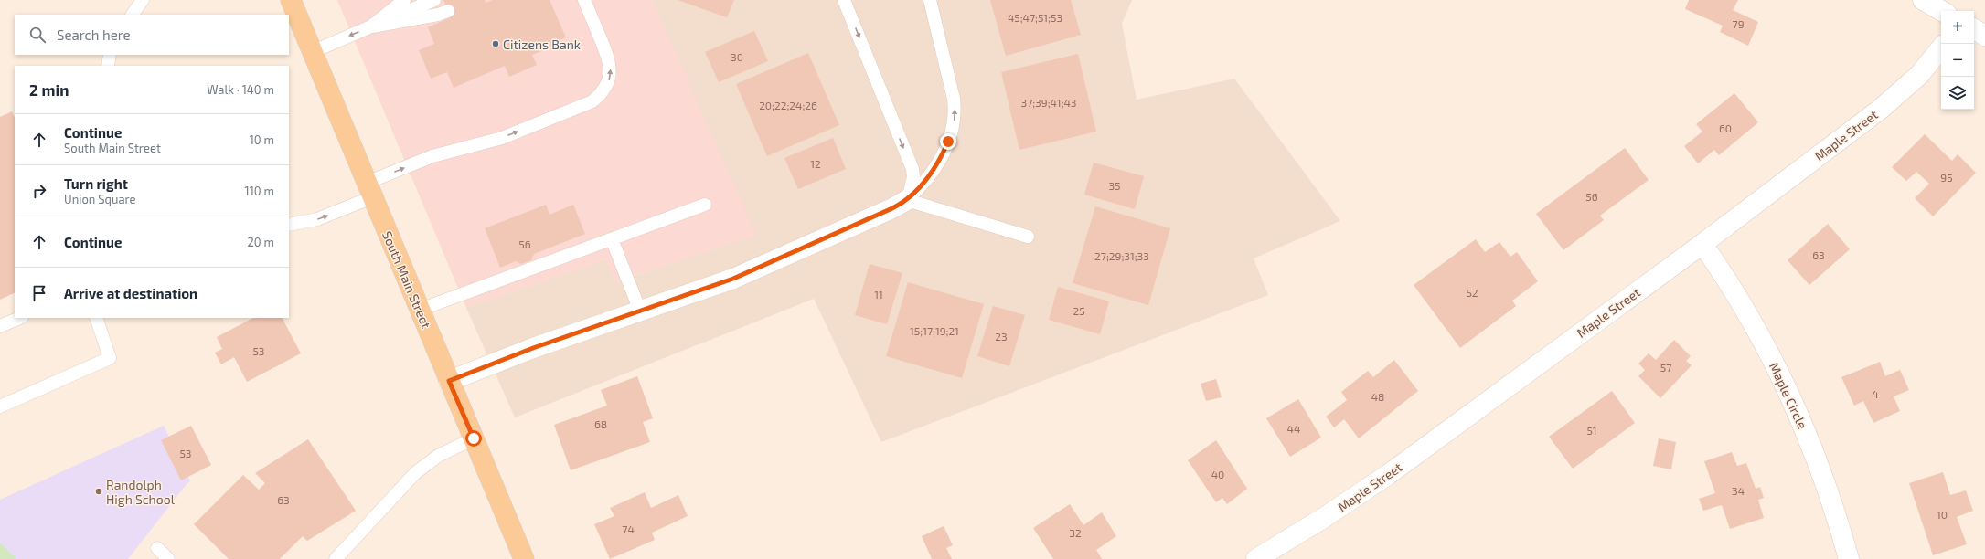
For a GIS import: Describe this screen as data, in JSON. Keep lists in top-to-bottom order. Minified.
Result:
{"streets":{"main road":["South Main Street"],"street":["Maple Street","Maple Circle"]},"crossings":[["Maple Street","Maple Circle"]],"places":["Citizens Bank","Randolph High School"],"house_numbers":["45;47;51;53","79","30","37;39;41;43","20;22;24;26","60","12","95","35","56","56","63","27;29;31;33","52","11","25","15;17;19;21","23","53","57","4","48","68","44","51","53","40","34","63","10","74","32"],"page":{"map_buttons":["+","−"],"search":"Search here","heading":["2 min","Walk · 140 m"],"list":[["Continue","South Main Street","10 m"],["Turn right","Union Square","110 m"],["Continue","20 m"],"Arrive at destination"]}}
